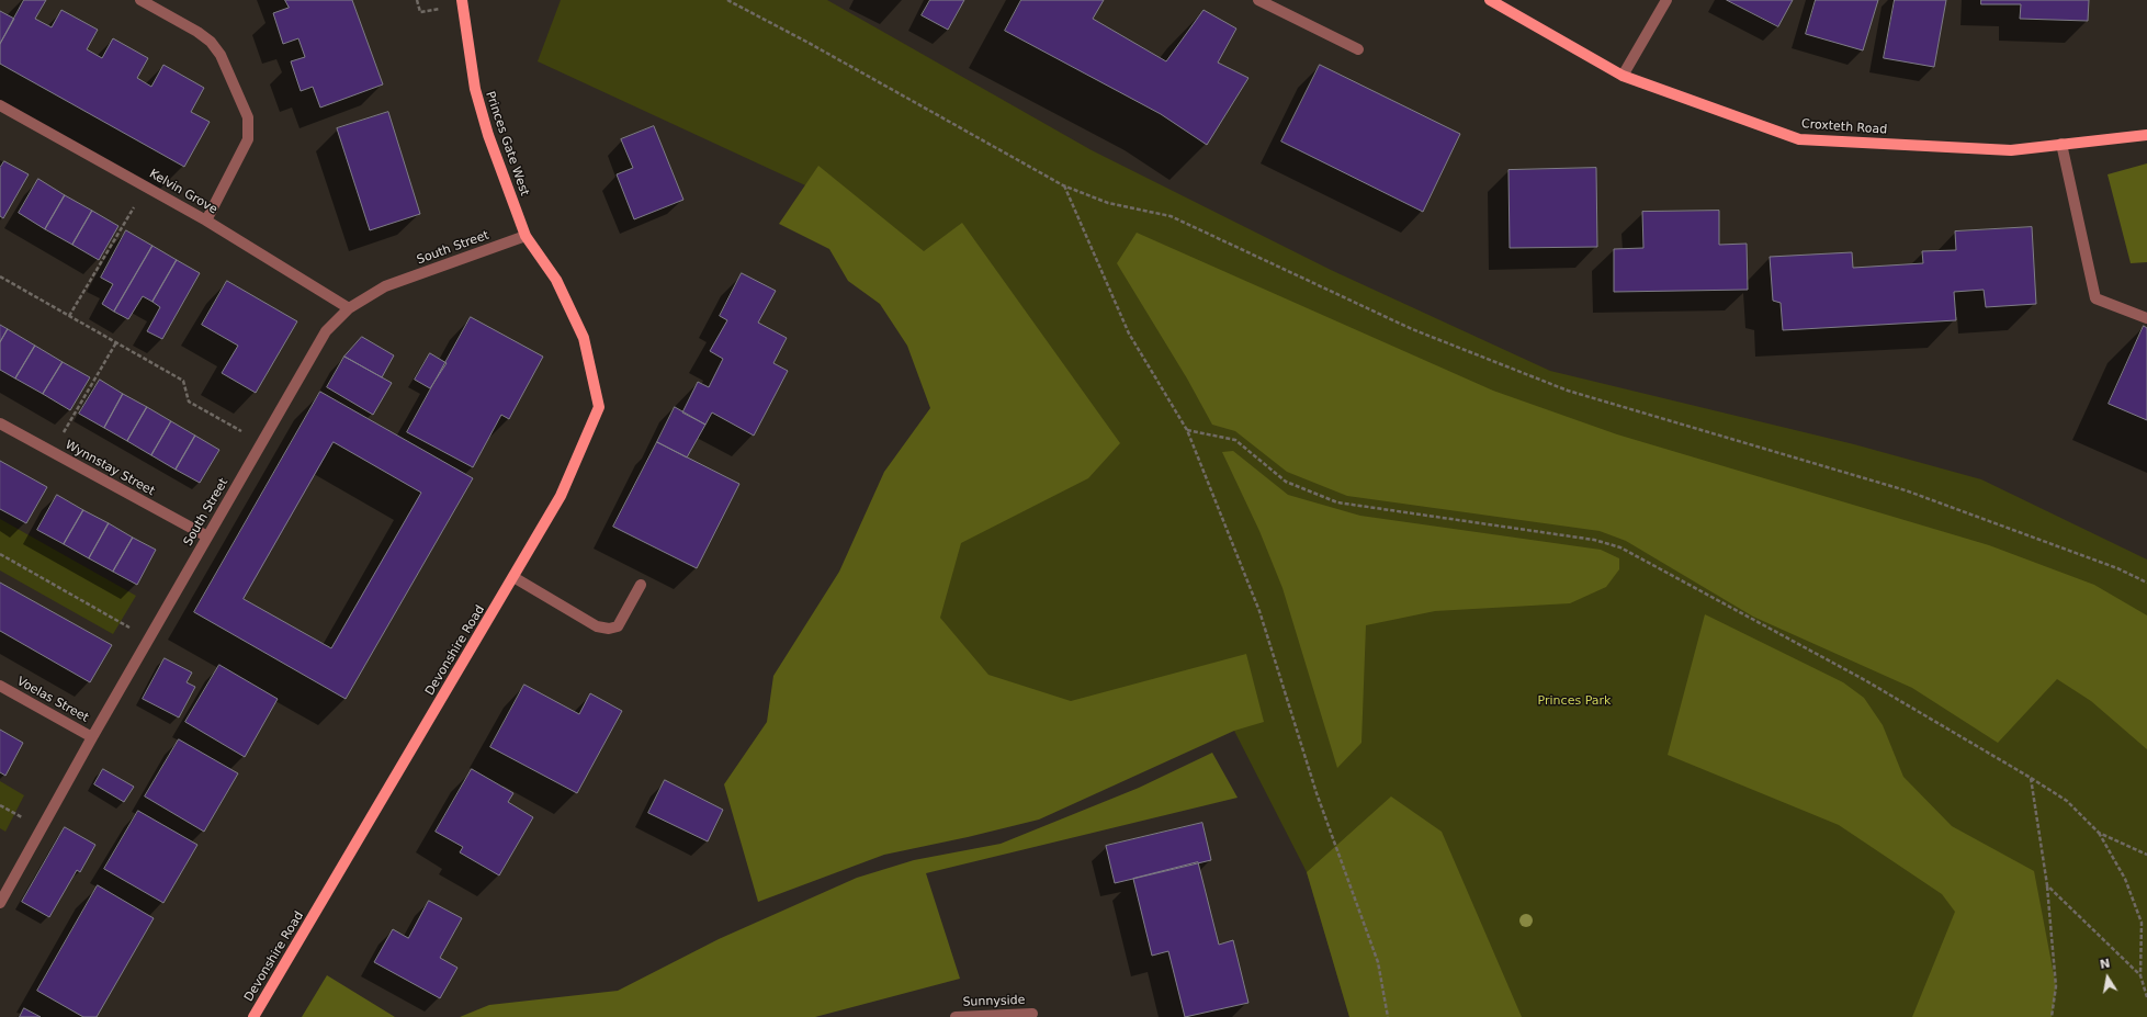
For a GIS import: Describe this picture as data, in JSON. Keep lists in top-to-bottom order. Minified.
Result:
{"streets":{"main road":["Croxteth Road","Princes Gate West","Devonshire Road"],"street":["Kelvin Grove","South Street","Wynnstay Street","Voelas Street","Sunnyside"]},"crossings":[["Princes Gate West","South Street"],["Princes Gate West","Devonshire Road"],["Kelvin Grove","South Street"],["South Street","Wynnstay Street"],["South Street","Voelas Street"]],"parks":["Princes Park"],"north":"top"}
